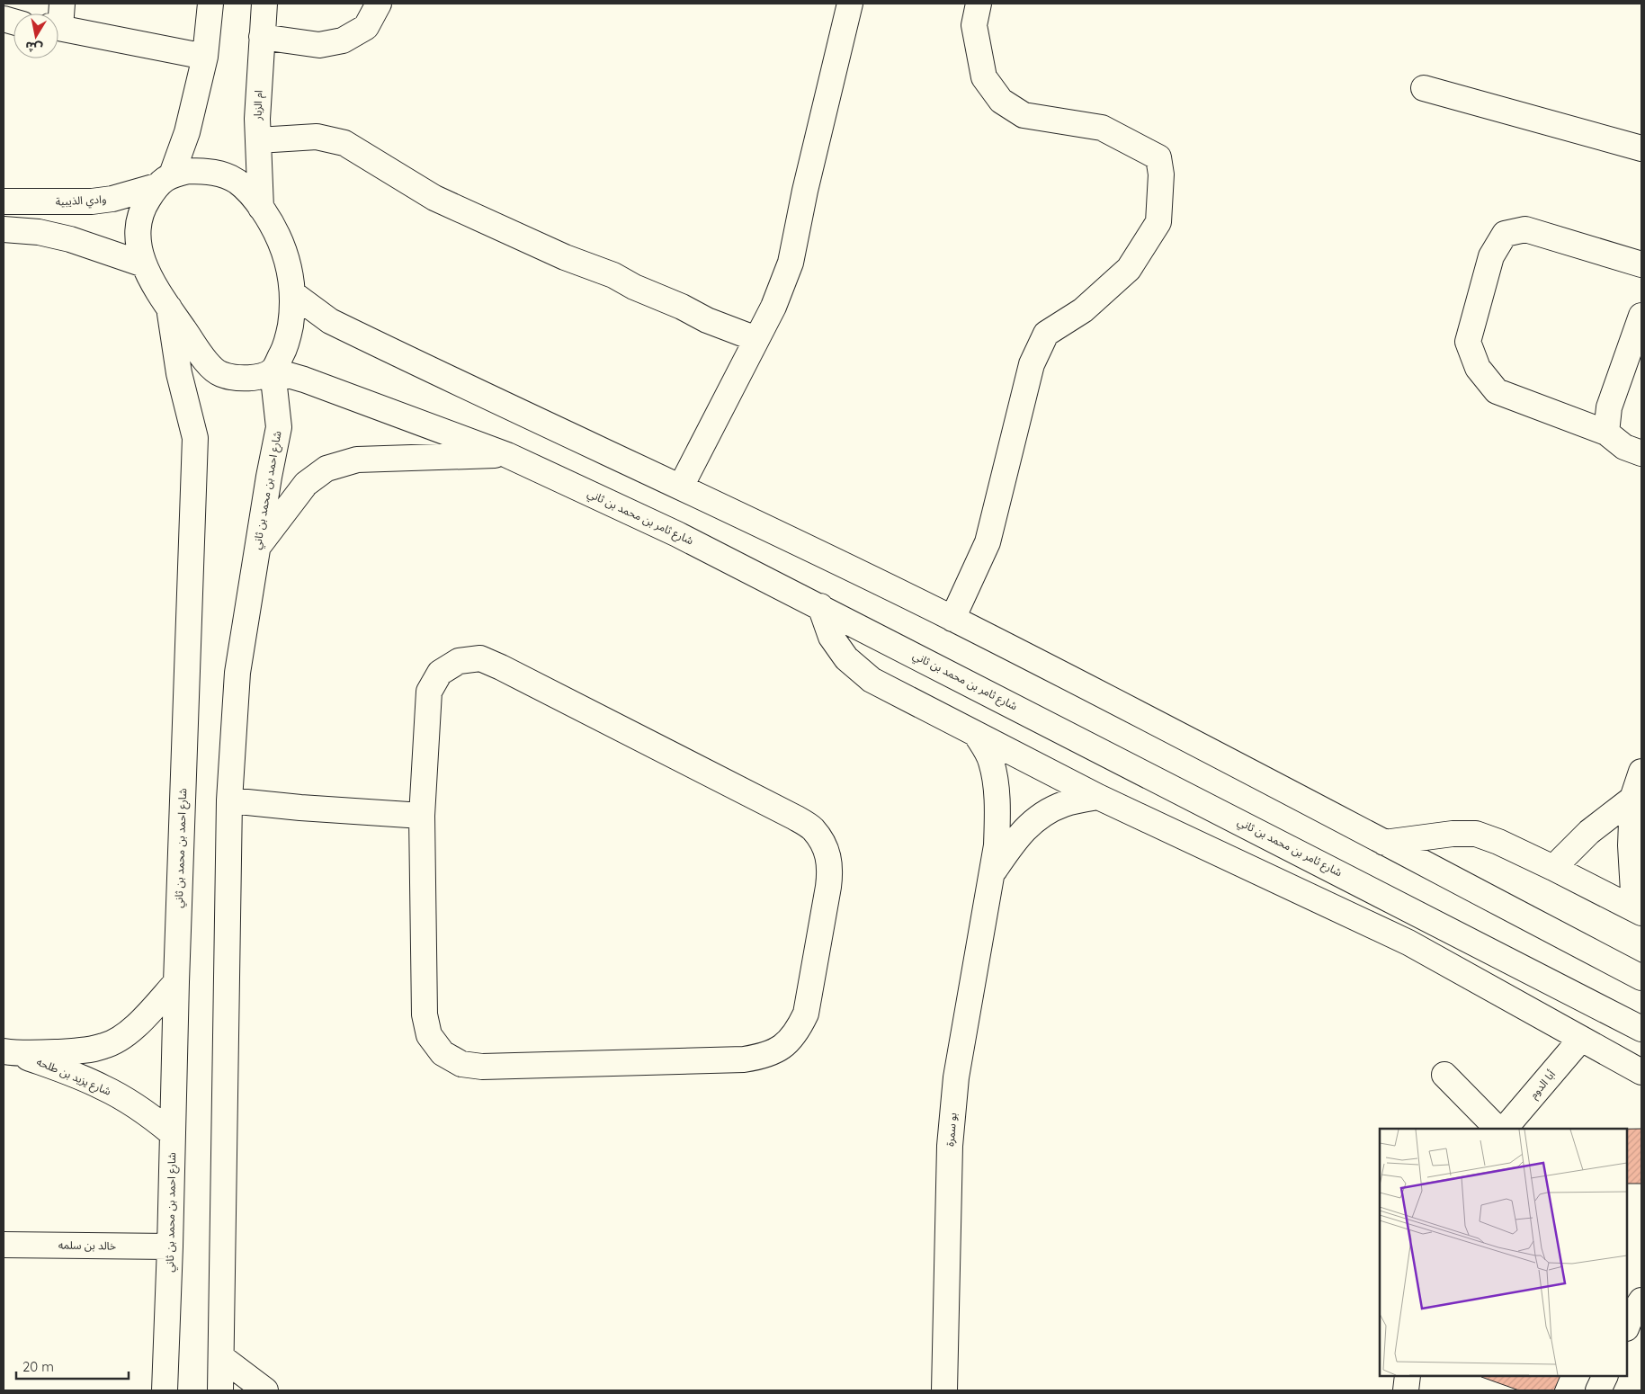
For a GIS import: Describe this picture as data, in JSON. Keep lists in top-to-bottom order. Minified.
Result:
{"streets":{"street":["ام الزبار","وادي الذيبية","شارع احمد بن محمد بن ثاني","شارع ثامر بن محمد بن ثاني","شارع يزيد بن طلحه","أبا الدوم","بو سمرة","خالد بن سلمه"]},"crossings":[["ام الزبار","وادي الذيبية"],["وادي الذيبية","شارع احمد بن محمد بن ثاني"],["وادي الذيبية","شارع ثامر بن محمد بن ثاني"],["شارع احمد بن محمد بن ثاني","شارع ثامر بن محمد بن ثاني"],["شارع احمد بن محمد بن ثاني","شارع يزيد بن طلحه"],["شارع احمد بن محمد بن ثاني","خالد بن سلمه"]],"scale_bar":"20 m","north":"bottom"}
